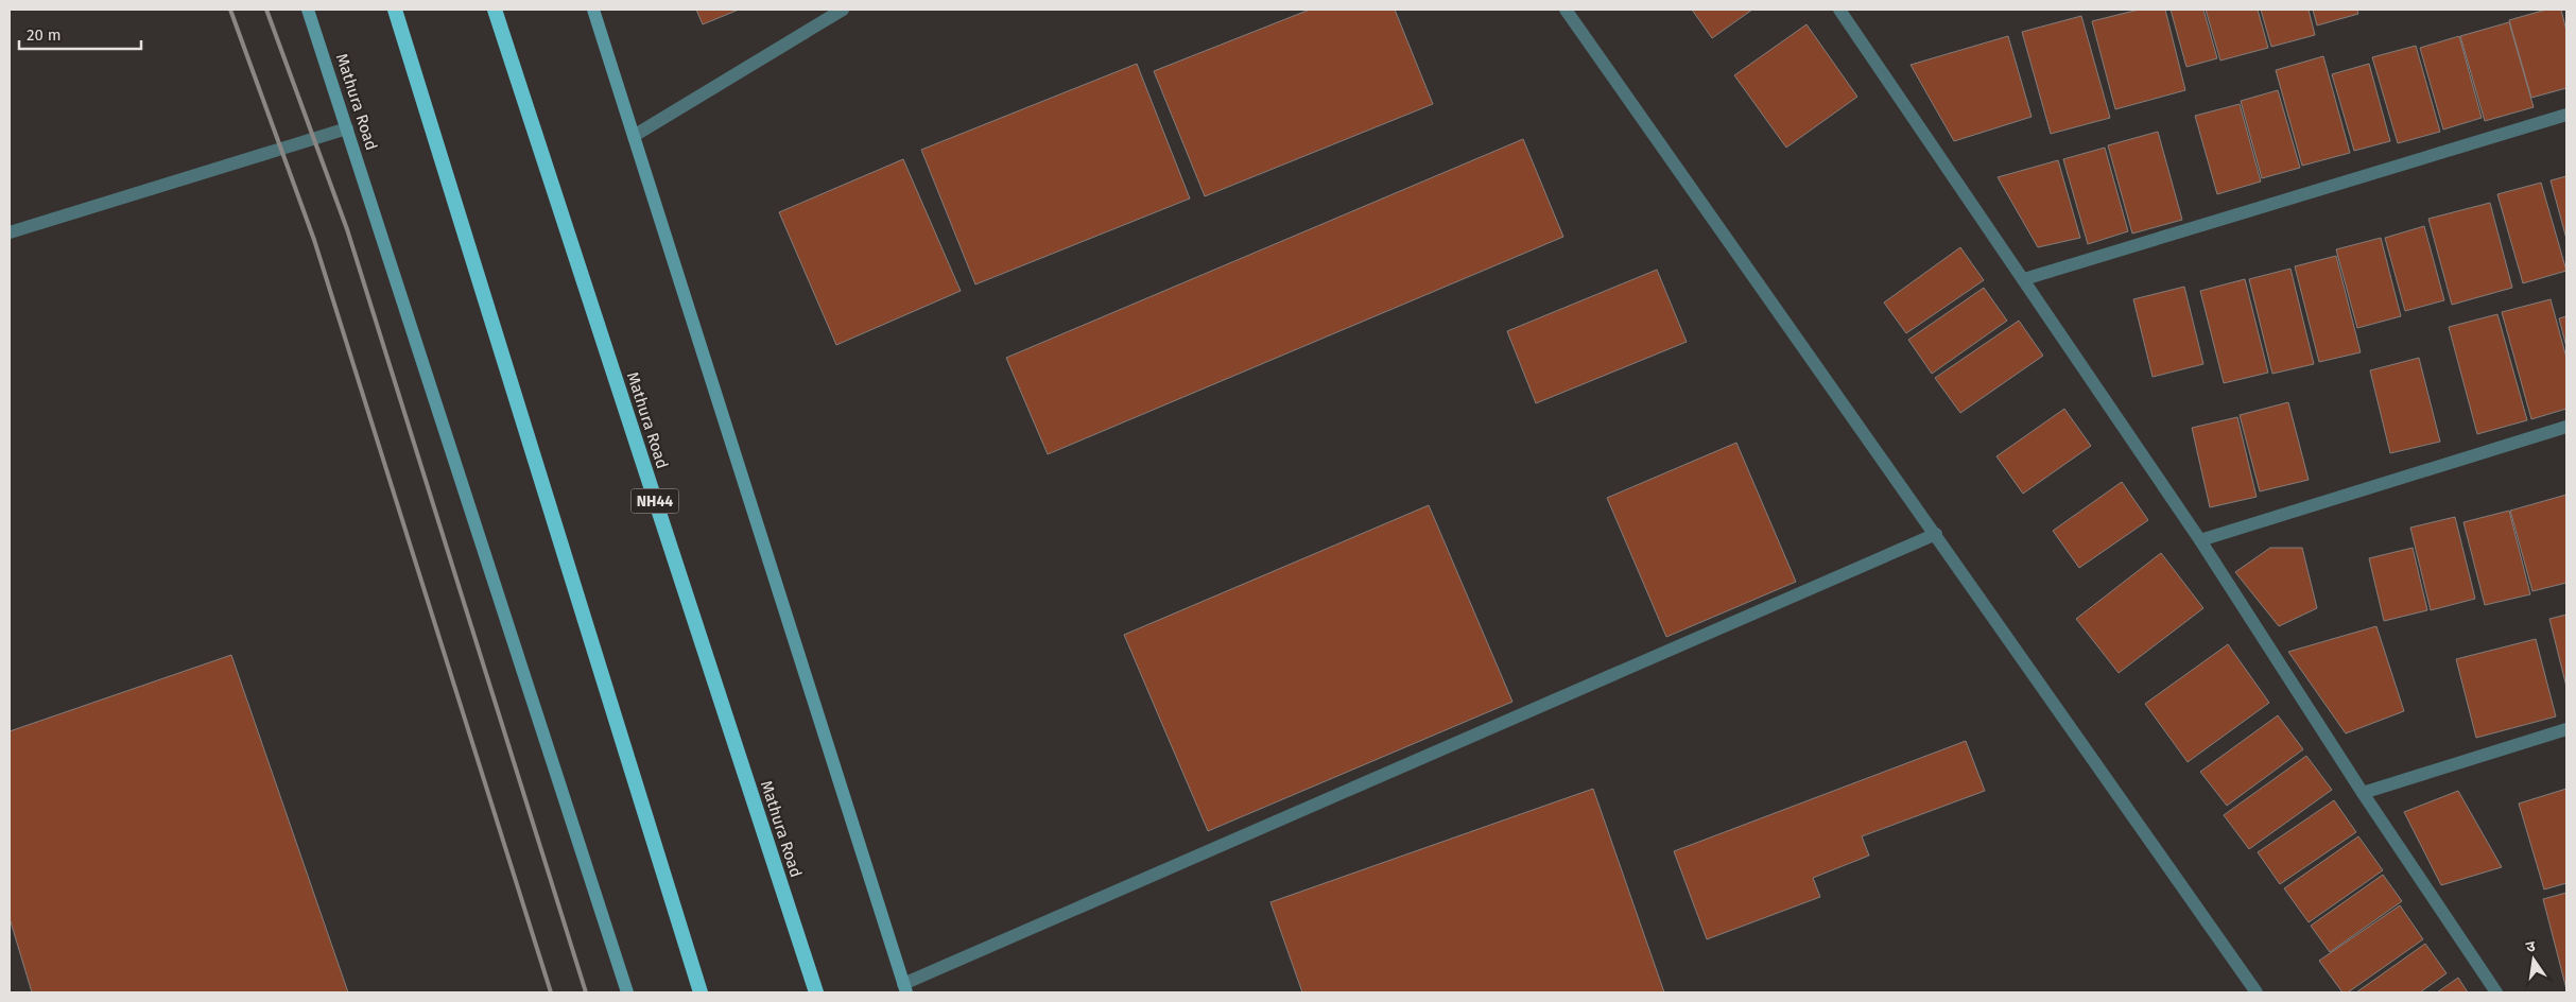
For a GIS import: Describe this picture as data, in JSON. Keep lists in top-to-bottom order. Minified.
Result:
{"streets":{"highway":["Mathura Road","NH44"]},"scale_bar":"20 m","north":"top"}
